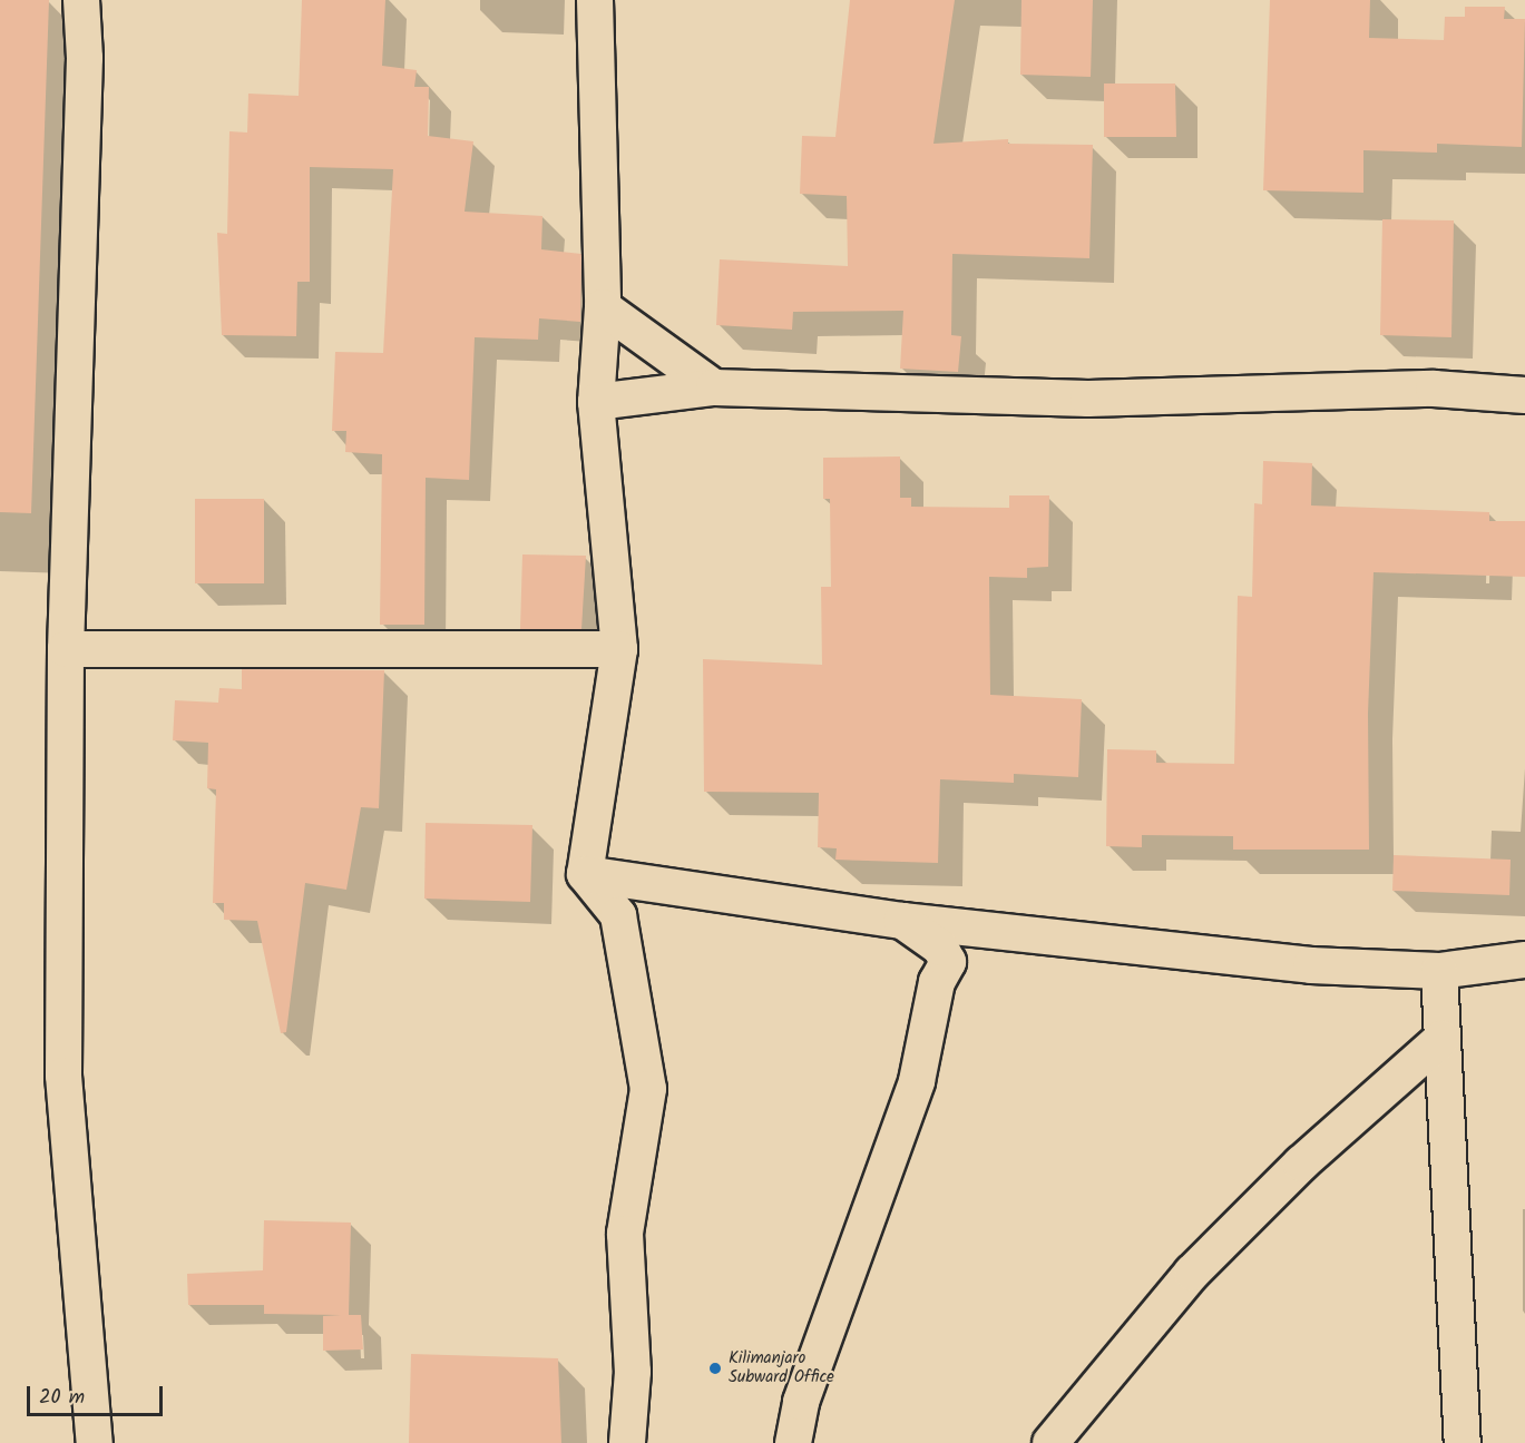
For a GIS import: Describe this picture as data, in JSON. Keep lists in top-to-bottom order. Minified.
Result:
{"places":["Kilimanjaro Subward Office"],"scale_bar":"20 m"}
